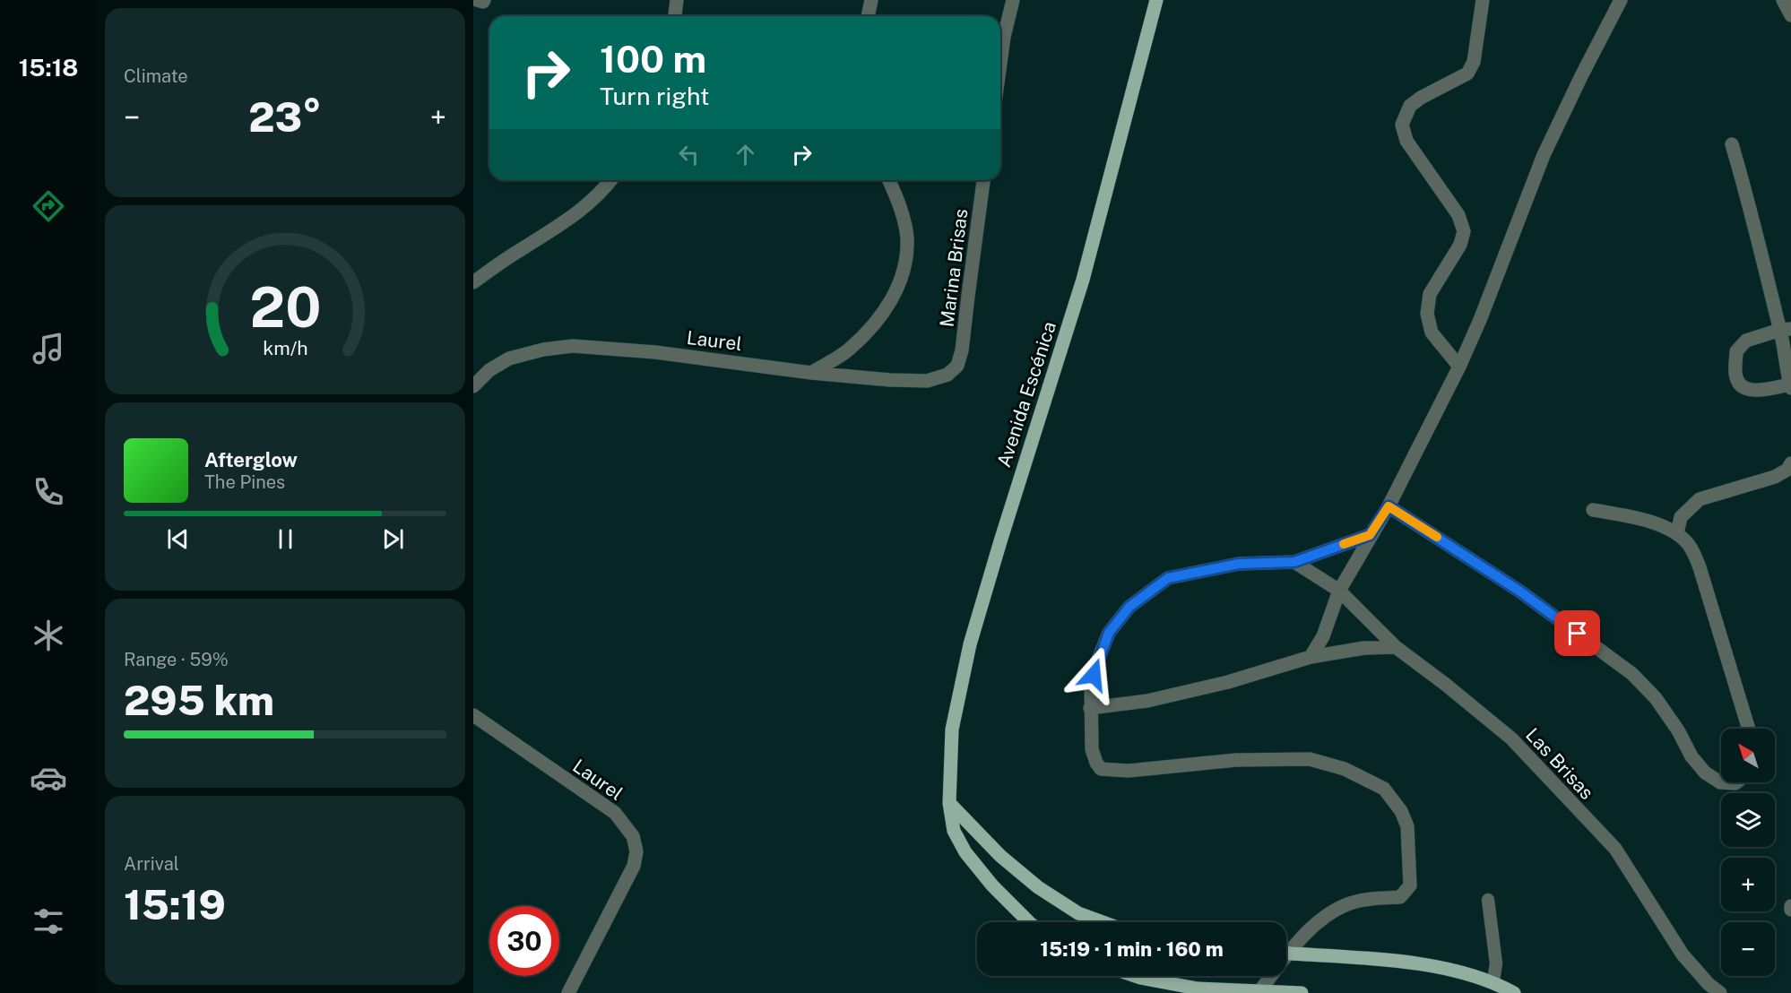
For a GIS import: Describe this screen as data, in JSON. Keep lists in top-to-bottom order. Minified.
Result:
{"streets":{"main road":["Avenida Escénica"],"street":["Marina Brisas","Laurel","Las Brisas"]},"crossings":[["Marina Brisas","Laurel"]],"north":"top left","page":{"tabs":"15:18","tile":["Climate",["Range · 59%","295 km"],["Arrival","15:19"]],"turn":["100 m","Turn right"],"heat":["−","23°","+"],"song":["Afterglow","The Pines"],"map_buttons":["+","−"],"limit":"30","trip":"15:19 · 1 min · 160 m","gauge":["20","km/h"]}}
